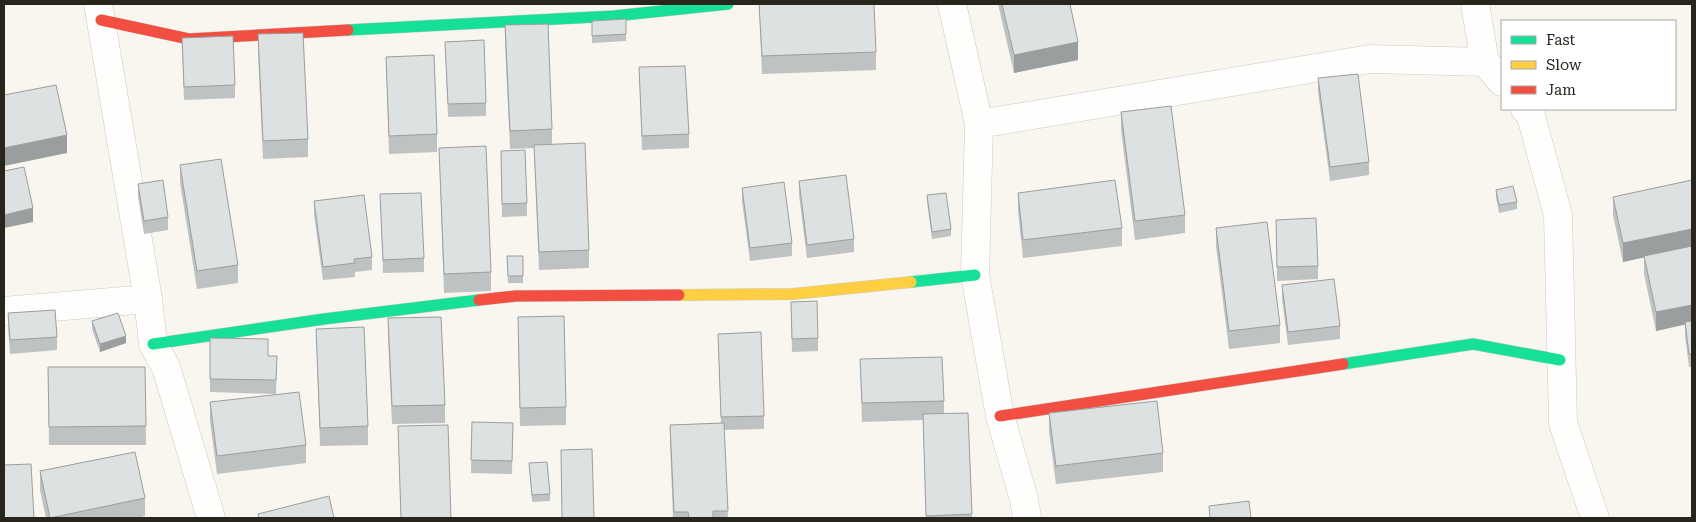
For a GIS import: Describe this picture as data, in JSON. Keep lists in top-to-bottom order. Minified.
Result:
{"legend":["Fast","Slow","Jam"]}
